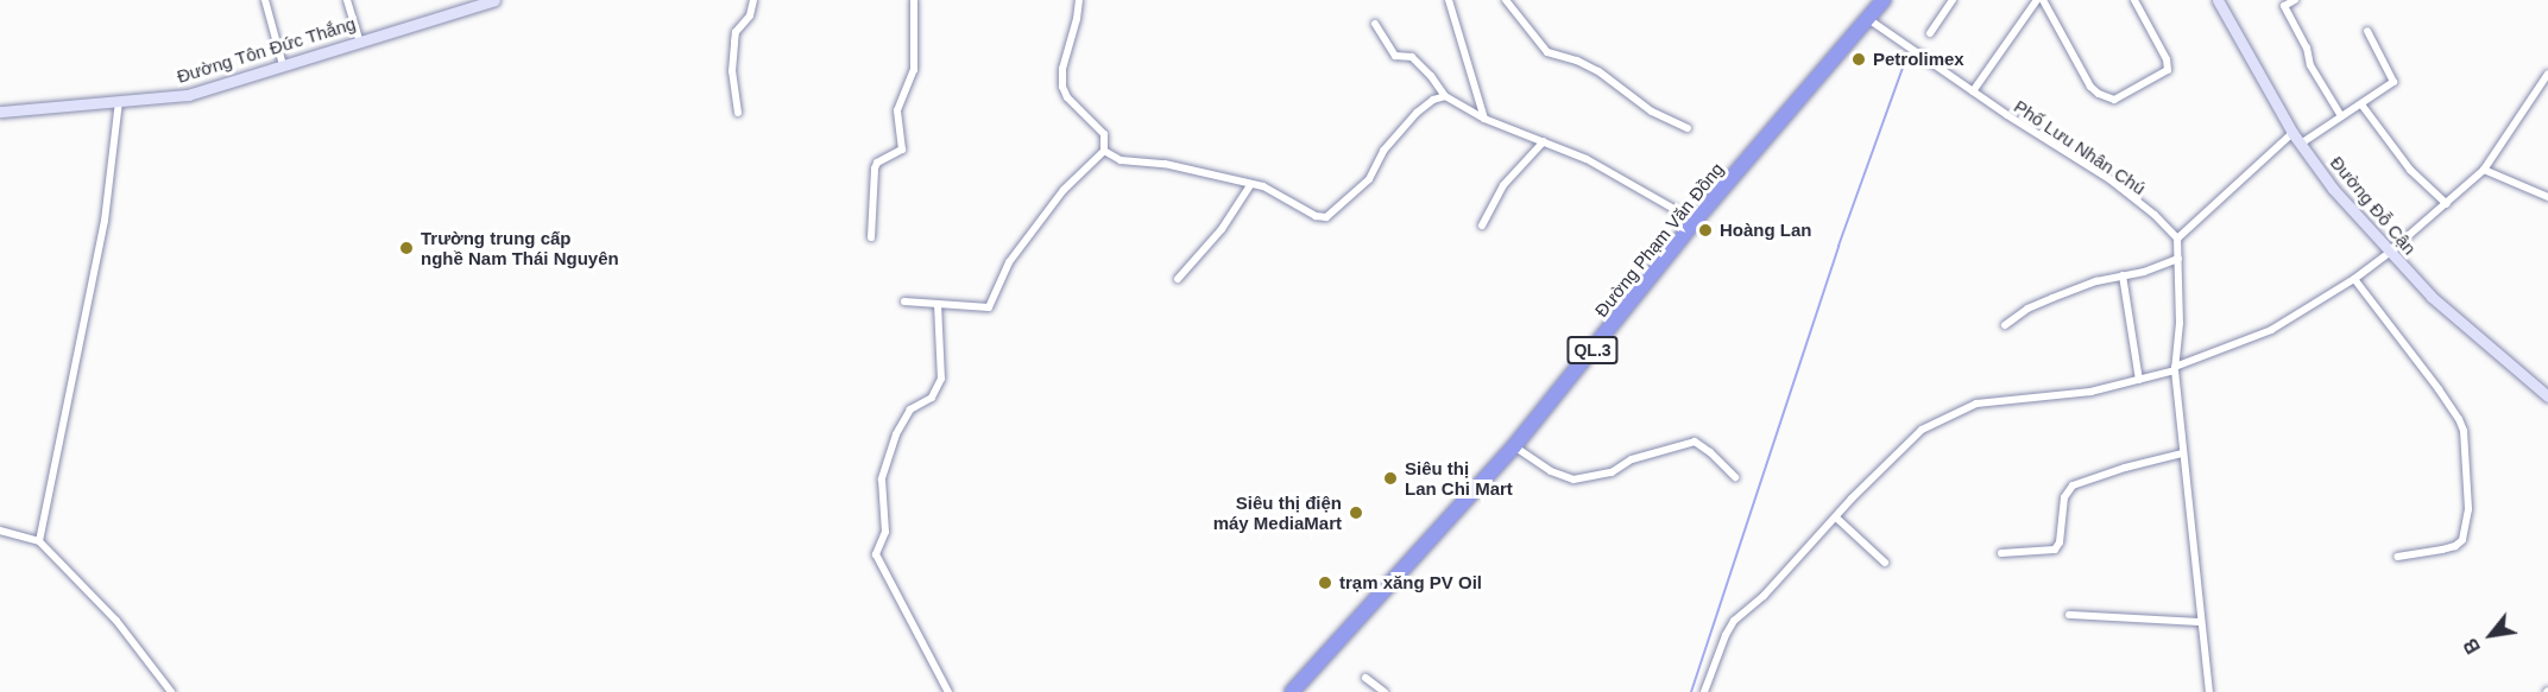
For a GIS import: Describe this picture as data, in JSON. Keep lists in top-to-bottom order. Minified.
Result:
{"streets":{"highway":["Đường Phạm Văn Đồng","QL.3"],"main road":["Đường Tôn Đức Thắng","Đường Đỗ Cận"],"street":["Phố Lưu Nhân Chú"]},"crossings":[["Phố Lưu Nhân Chú","Đường Phạm Văn Đồng"]],"places":["Petrolimex","Hoàng Lan","Trường trung cấp nghề Nam Thái Nguyên","Siêu thị Lan Chi Mart","Siêu thị điện máy MediaMart","trạm xăng PV Oil"],"north":"bottom left"}
